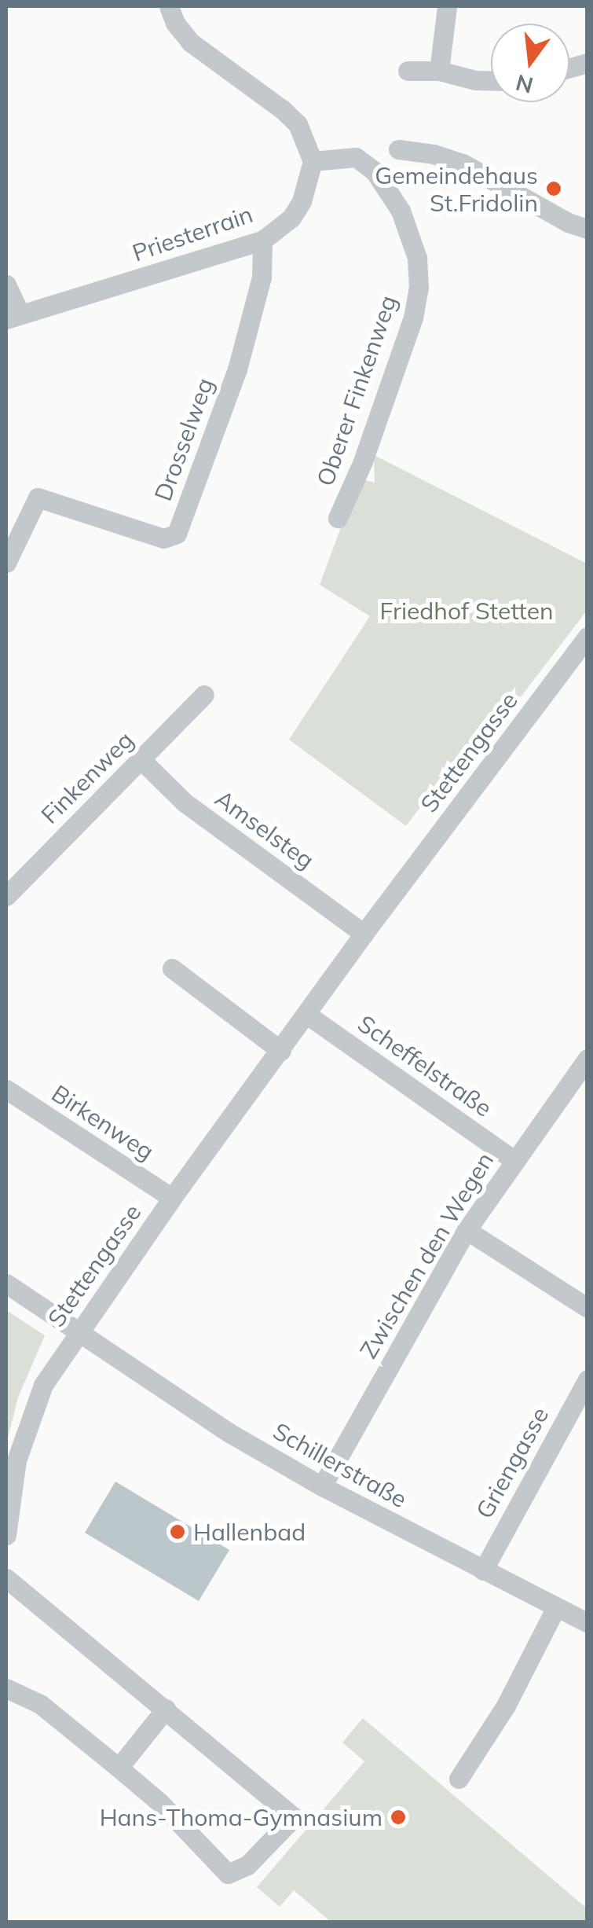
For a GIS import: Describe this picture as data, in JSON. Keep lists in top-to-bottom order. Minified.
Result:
{"streets":{"street":["Priesterrain","Oberer Finkenweg","Drosselweg","Stettengasse","Finkenweg","Amselsteg","Scheffelstraße","Birkenweg","Zwischen den Wegen","Griengasse","Schillerstraße"]},"crossings":[["Priesterrain","Oberer Finkenweg"],["Priesterrain","Drosselweg"],["Stettengasse","Amselsteg"],["Stettengasse","Scheffelstraße"],["Stettengasse","Birkenweg"],["Stettengasse","Schillerstraße"],["Finkenweg","Amselsteg"],["Scheffelstraße","Zwischen den Wegen"],["Zwischen den Wegen","Schillerstraße"],["Griengasse","Schillerstraße"]],"parks":["Friedhof Stetten"],"places":["Gemeindehaus St.Fridolin","Hallenbad","Hans-Thoma-Gymnasium"],"north":"bottom"}
